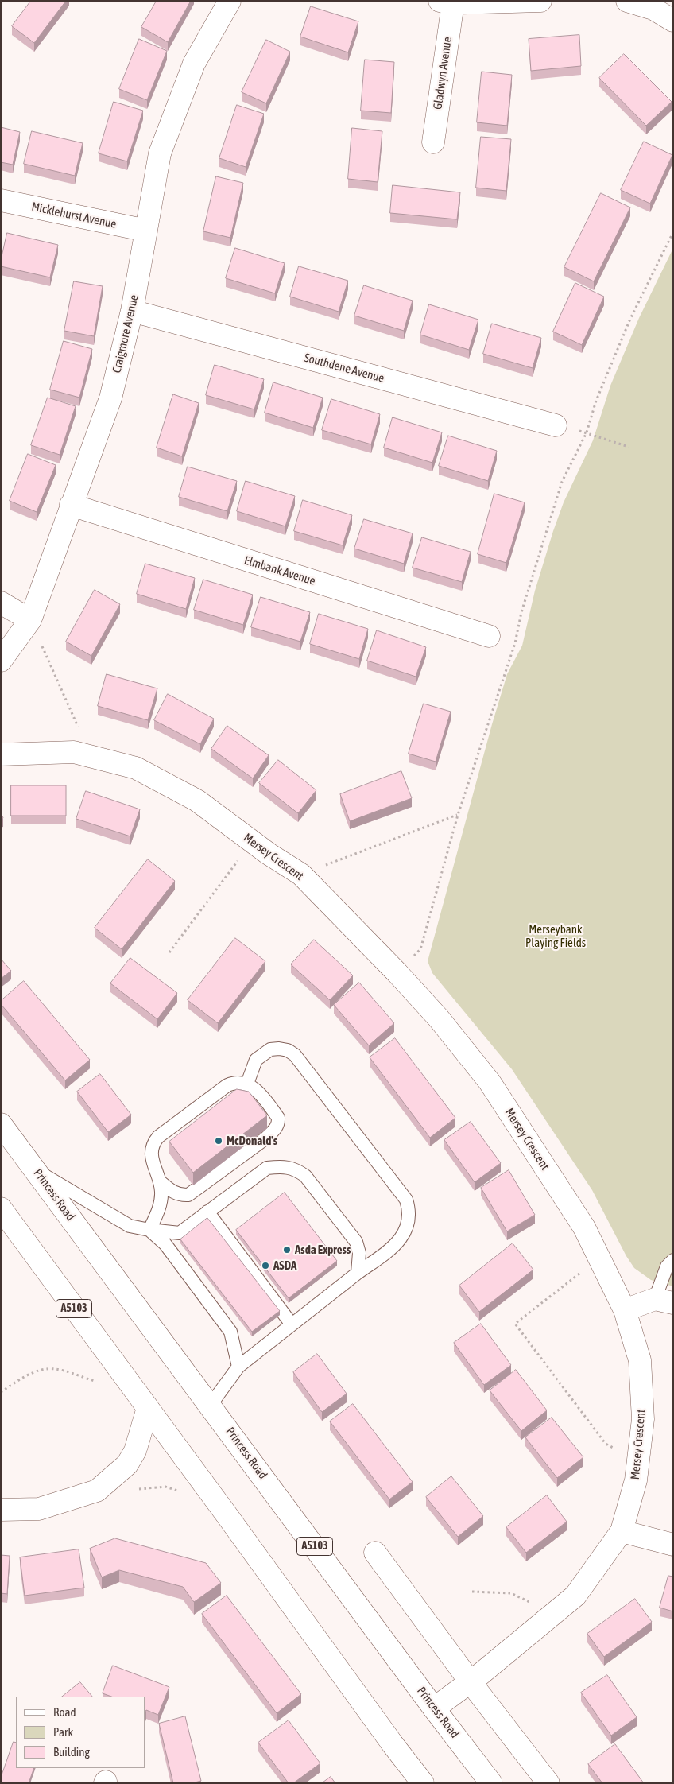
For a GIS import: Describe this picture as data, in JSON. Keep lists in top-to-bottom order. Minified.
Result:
{"streets":{"main road":["Gladwyn Avenue","Micklehurst Avenue","Craigmore Avenue","Southdene Avenue","Elmbank Avenue","Mersey Crescent","Princess Road","A5103"]},"crossings":[["Micklehurst Avenue","Craigmore Avenue"],["Craigmore Avenue","Southdene Avenue"],["Craigmore Avenue","Elmbank Avenue"],["Mersey Crescent","Princess Road"]],"parks":["Merseybank Playing Fields"],"places":["McDonald's","Asda Express","ASDA"],"legend":["Road","Park","Building"]}
